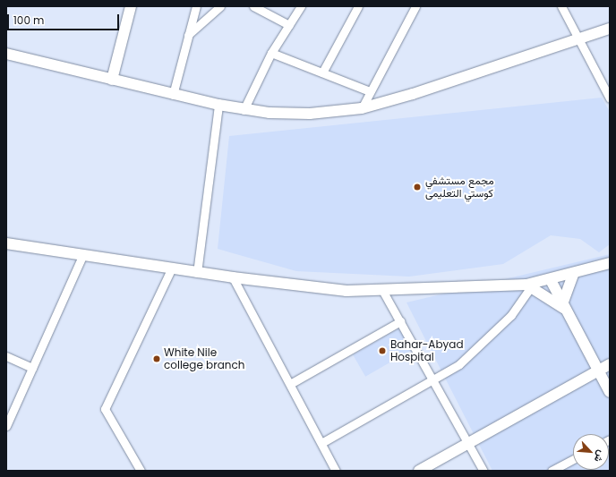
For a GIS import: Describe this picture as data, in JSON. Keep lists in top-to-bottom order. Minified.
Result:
{"places":["مجمع مستشفي كوستي التعليمى","Bahar-Abyad Hospital","White Nile college branch"],"scale_bar":"100 m","north":"bottom right"}
